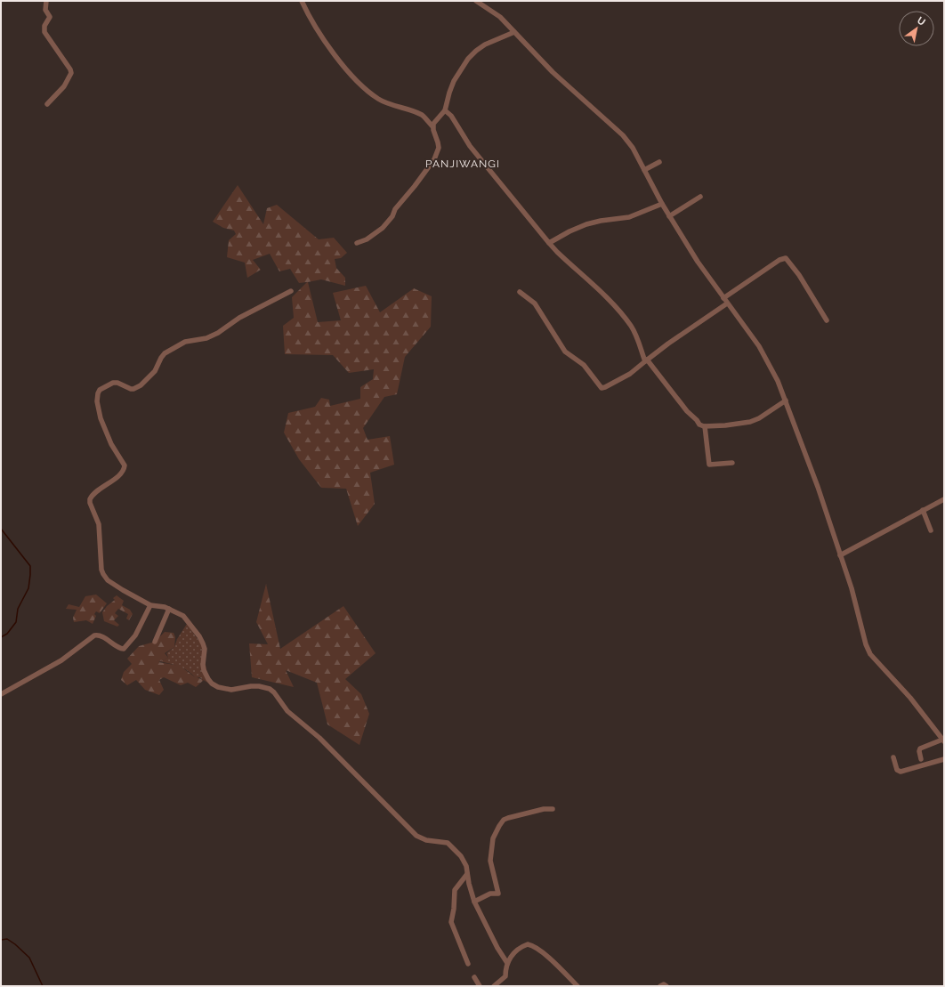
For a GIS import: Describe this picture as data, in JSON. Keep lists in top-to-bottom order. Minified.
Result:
{"districts":["PANJIWANGI"],"north":"top right"}
